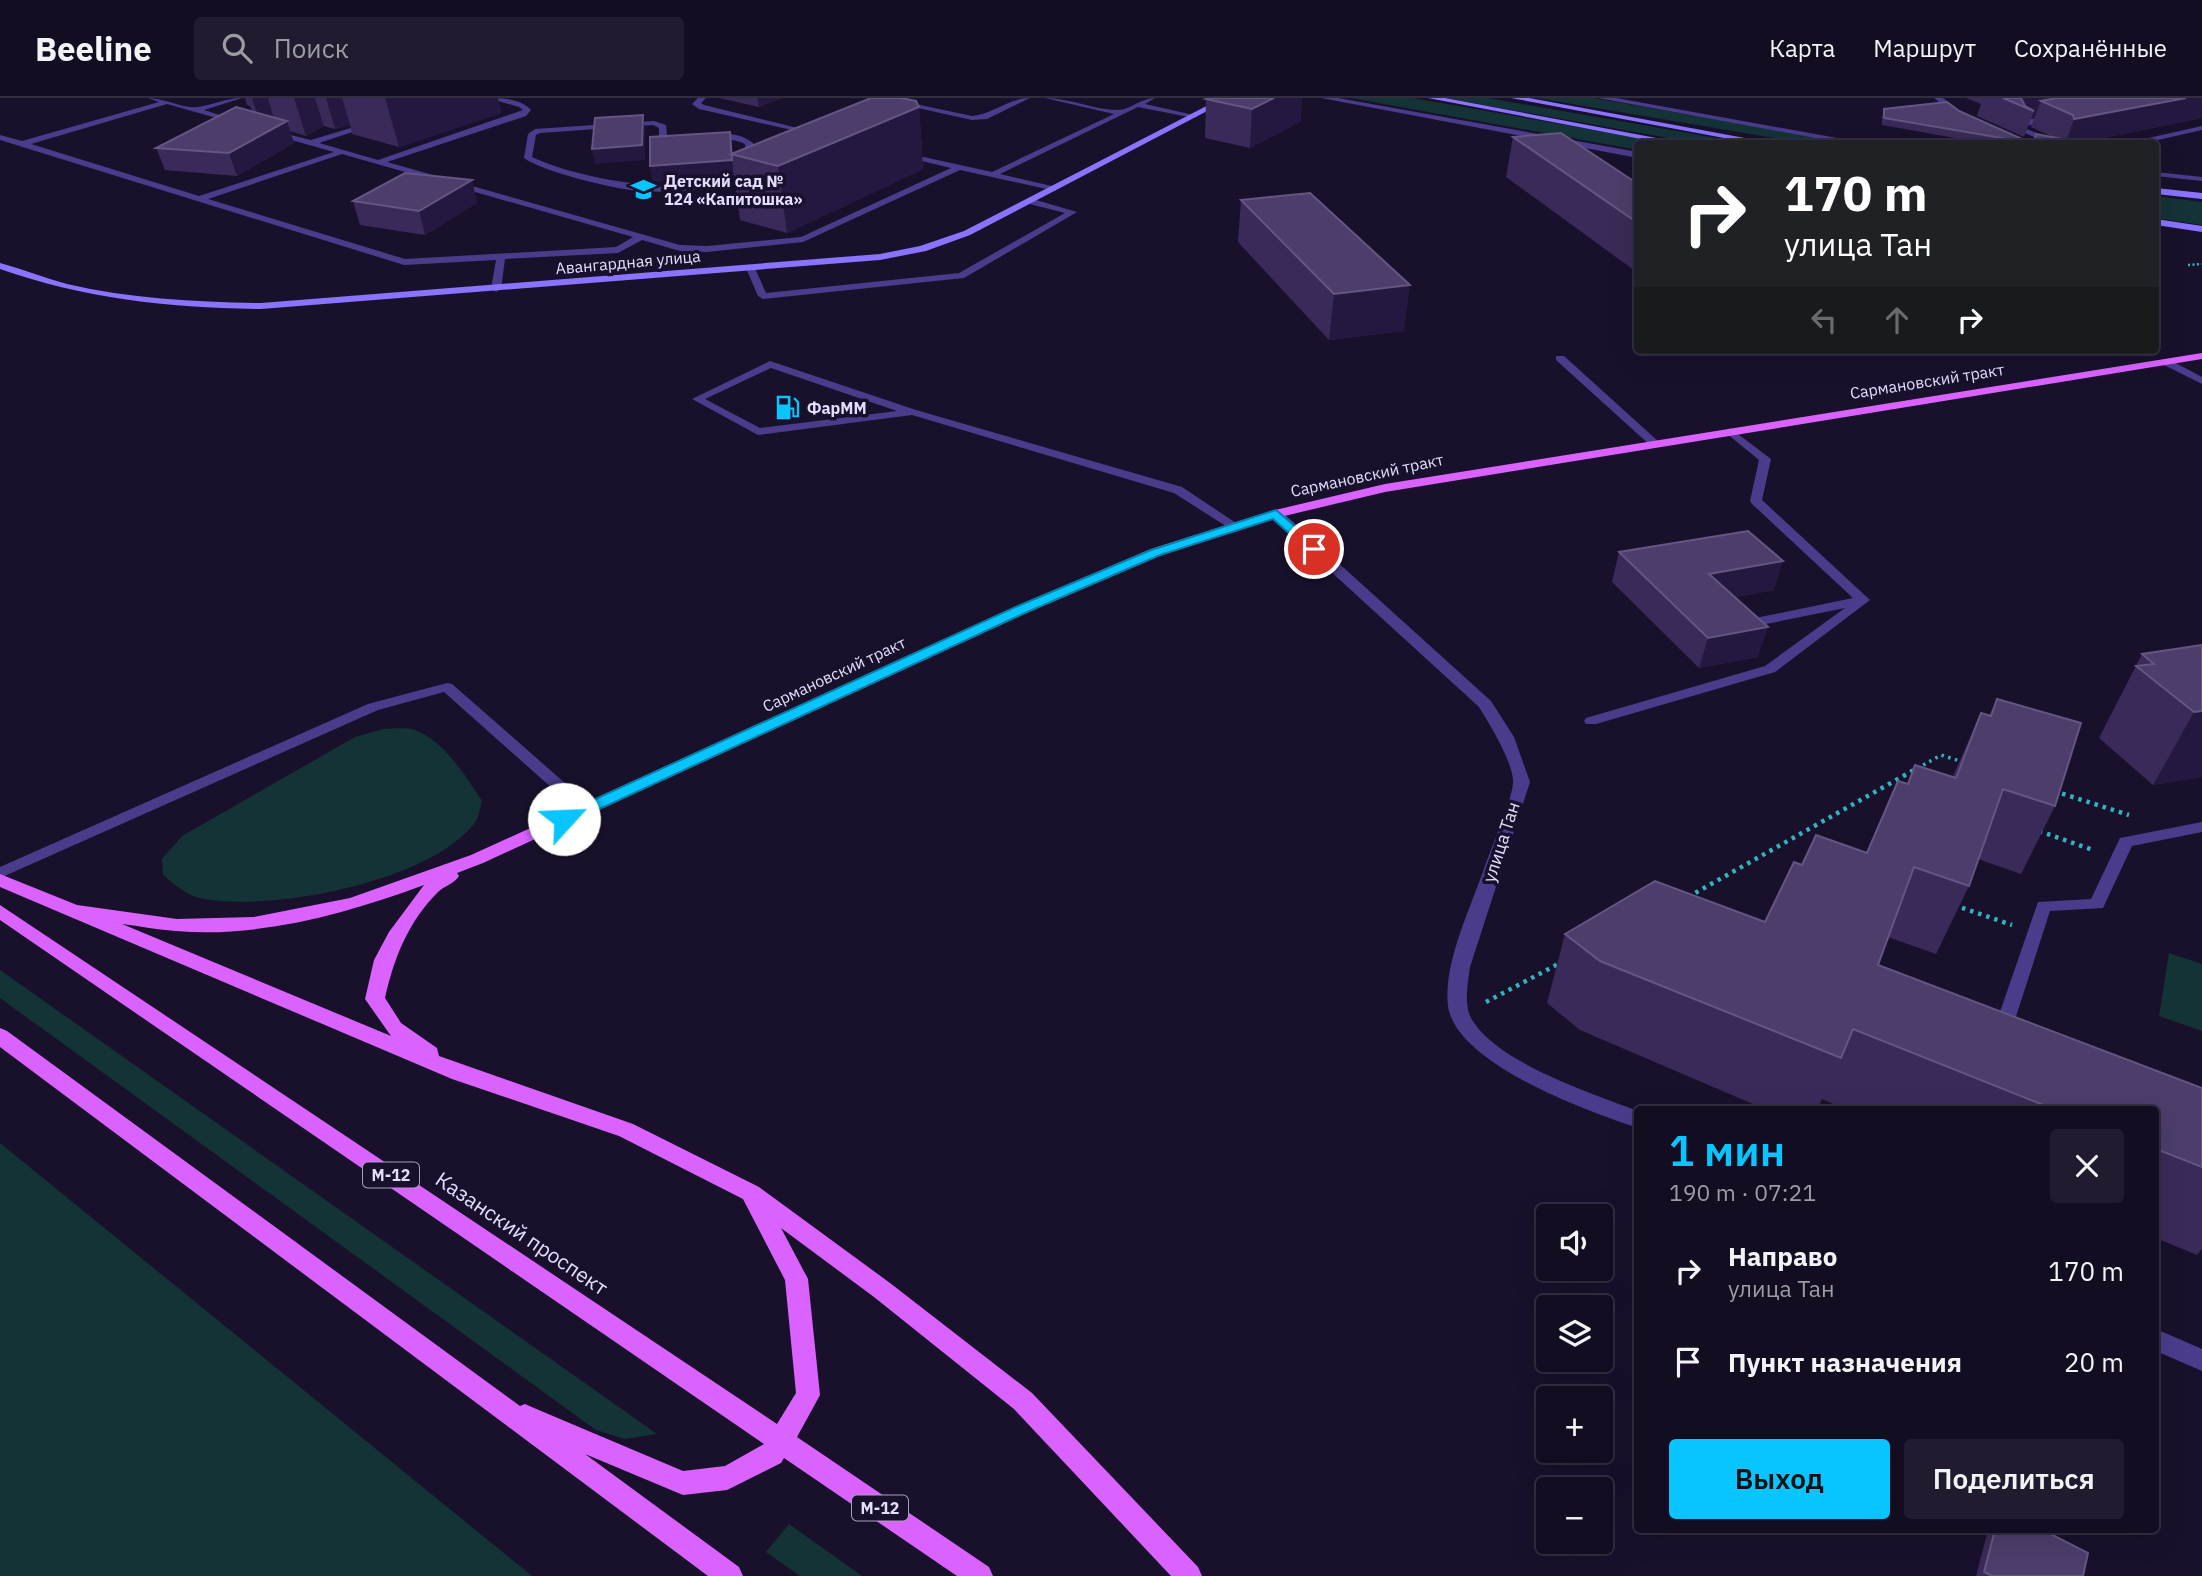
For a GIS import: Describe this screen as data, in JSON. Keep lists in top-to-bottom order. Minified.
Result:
{"streets":{"main road":["Сармановский тракт","М-12","Казанский проспект"],"street":["Авангардная улица","улица Тан"]},"crossings":[["Сармановский тракт","улица Тан"]],"places":{"school or university":["Детский сад № 124 «Капитошка»"],"fuel station":["ФарММ"]},"page":{"header":"Beeline","search":"Поиск","nav":["Карта","Маршрут","Сохранённые"],"turn":["170 m","улица Тан"],"heading":["1 мин","190 m · 07:21"],"map_buttons":["+","−"],"list":[{"name":"Направо","note":"улица Тан","value":"170 m"},{"name":"Пункт назначения","value":"20 m"}],"buttons":["Выход","Поделиться"]}}
